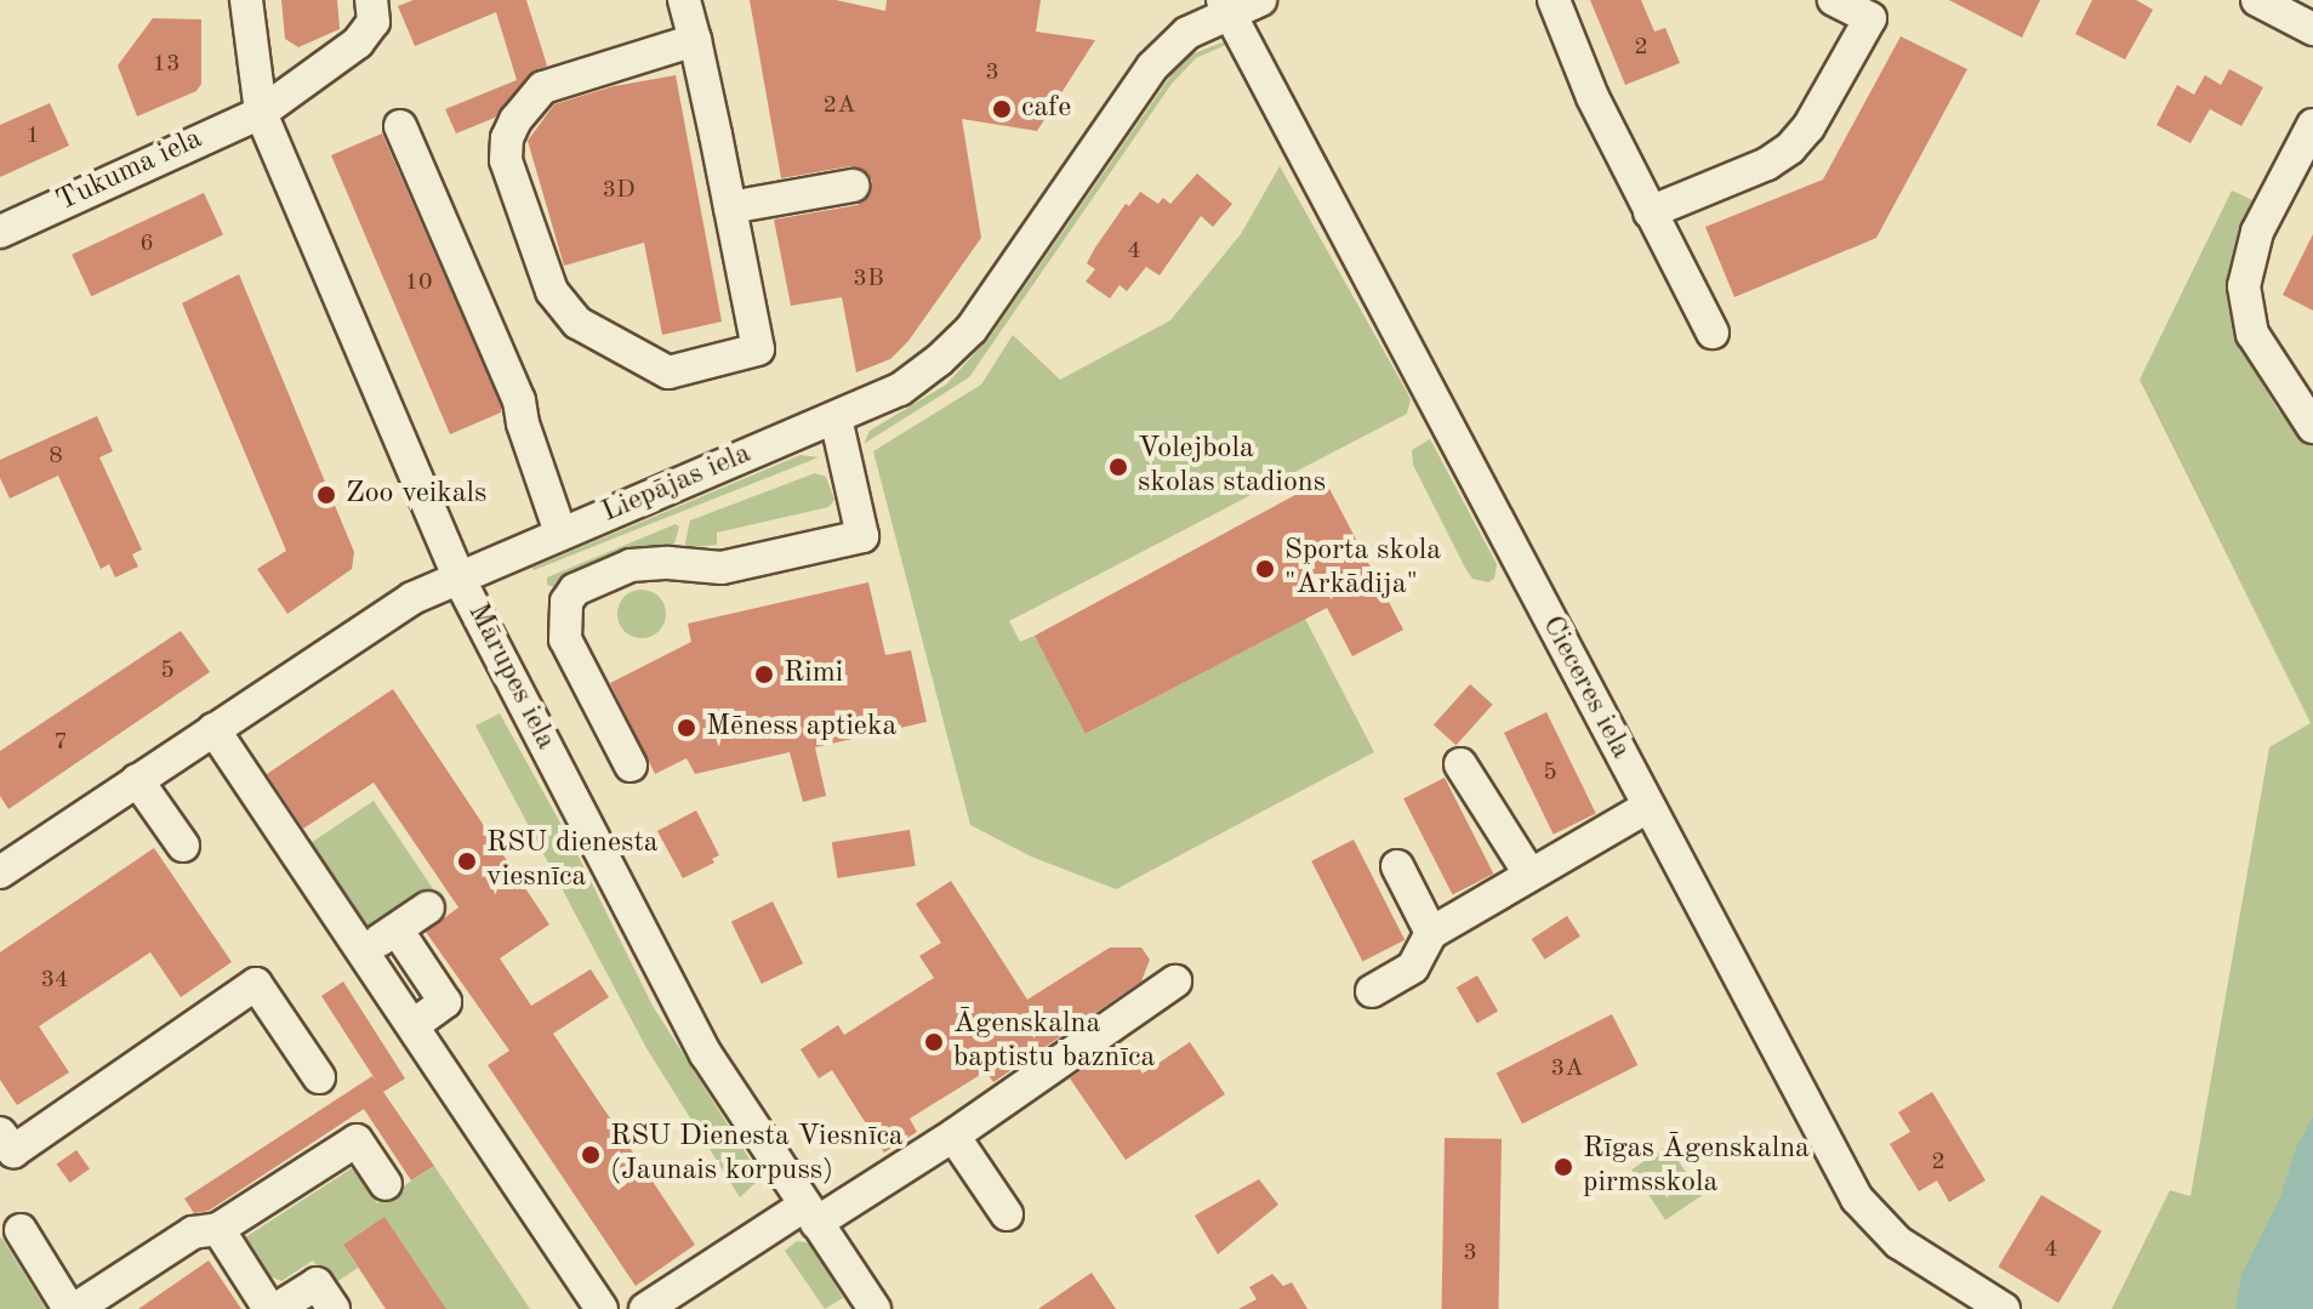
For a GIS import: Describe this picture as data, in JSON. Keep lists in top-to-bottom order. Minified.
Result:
{"streets":{"street":["Tukuma iela","Liepājas iela","Mārupes iela","Cieceres iela"]},"crossings":[["Tukuma iela","Mārupes iela"],["Liepājas iela","Mārupes iela"],["Liepājas iela","Cieceres iela"]],"places":["cafe","Volejbola skolas stadions","Zoo veikals","Sporta skola \"Arkādija\"","Rimi","Mēness aptieka","RSU dienesta viesnīca","Āgenskalna baptistu baznīca","RSU Dienesta Viesnīca (Jaunais korpuss)","Rīgas Āgenskalna pirmsskola"],"house_numbers":["2","13","3","2A","1","3D","6","4","3B","10","8","5","7","5","34","3A","2","4","3"]}
